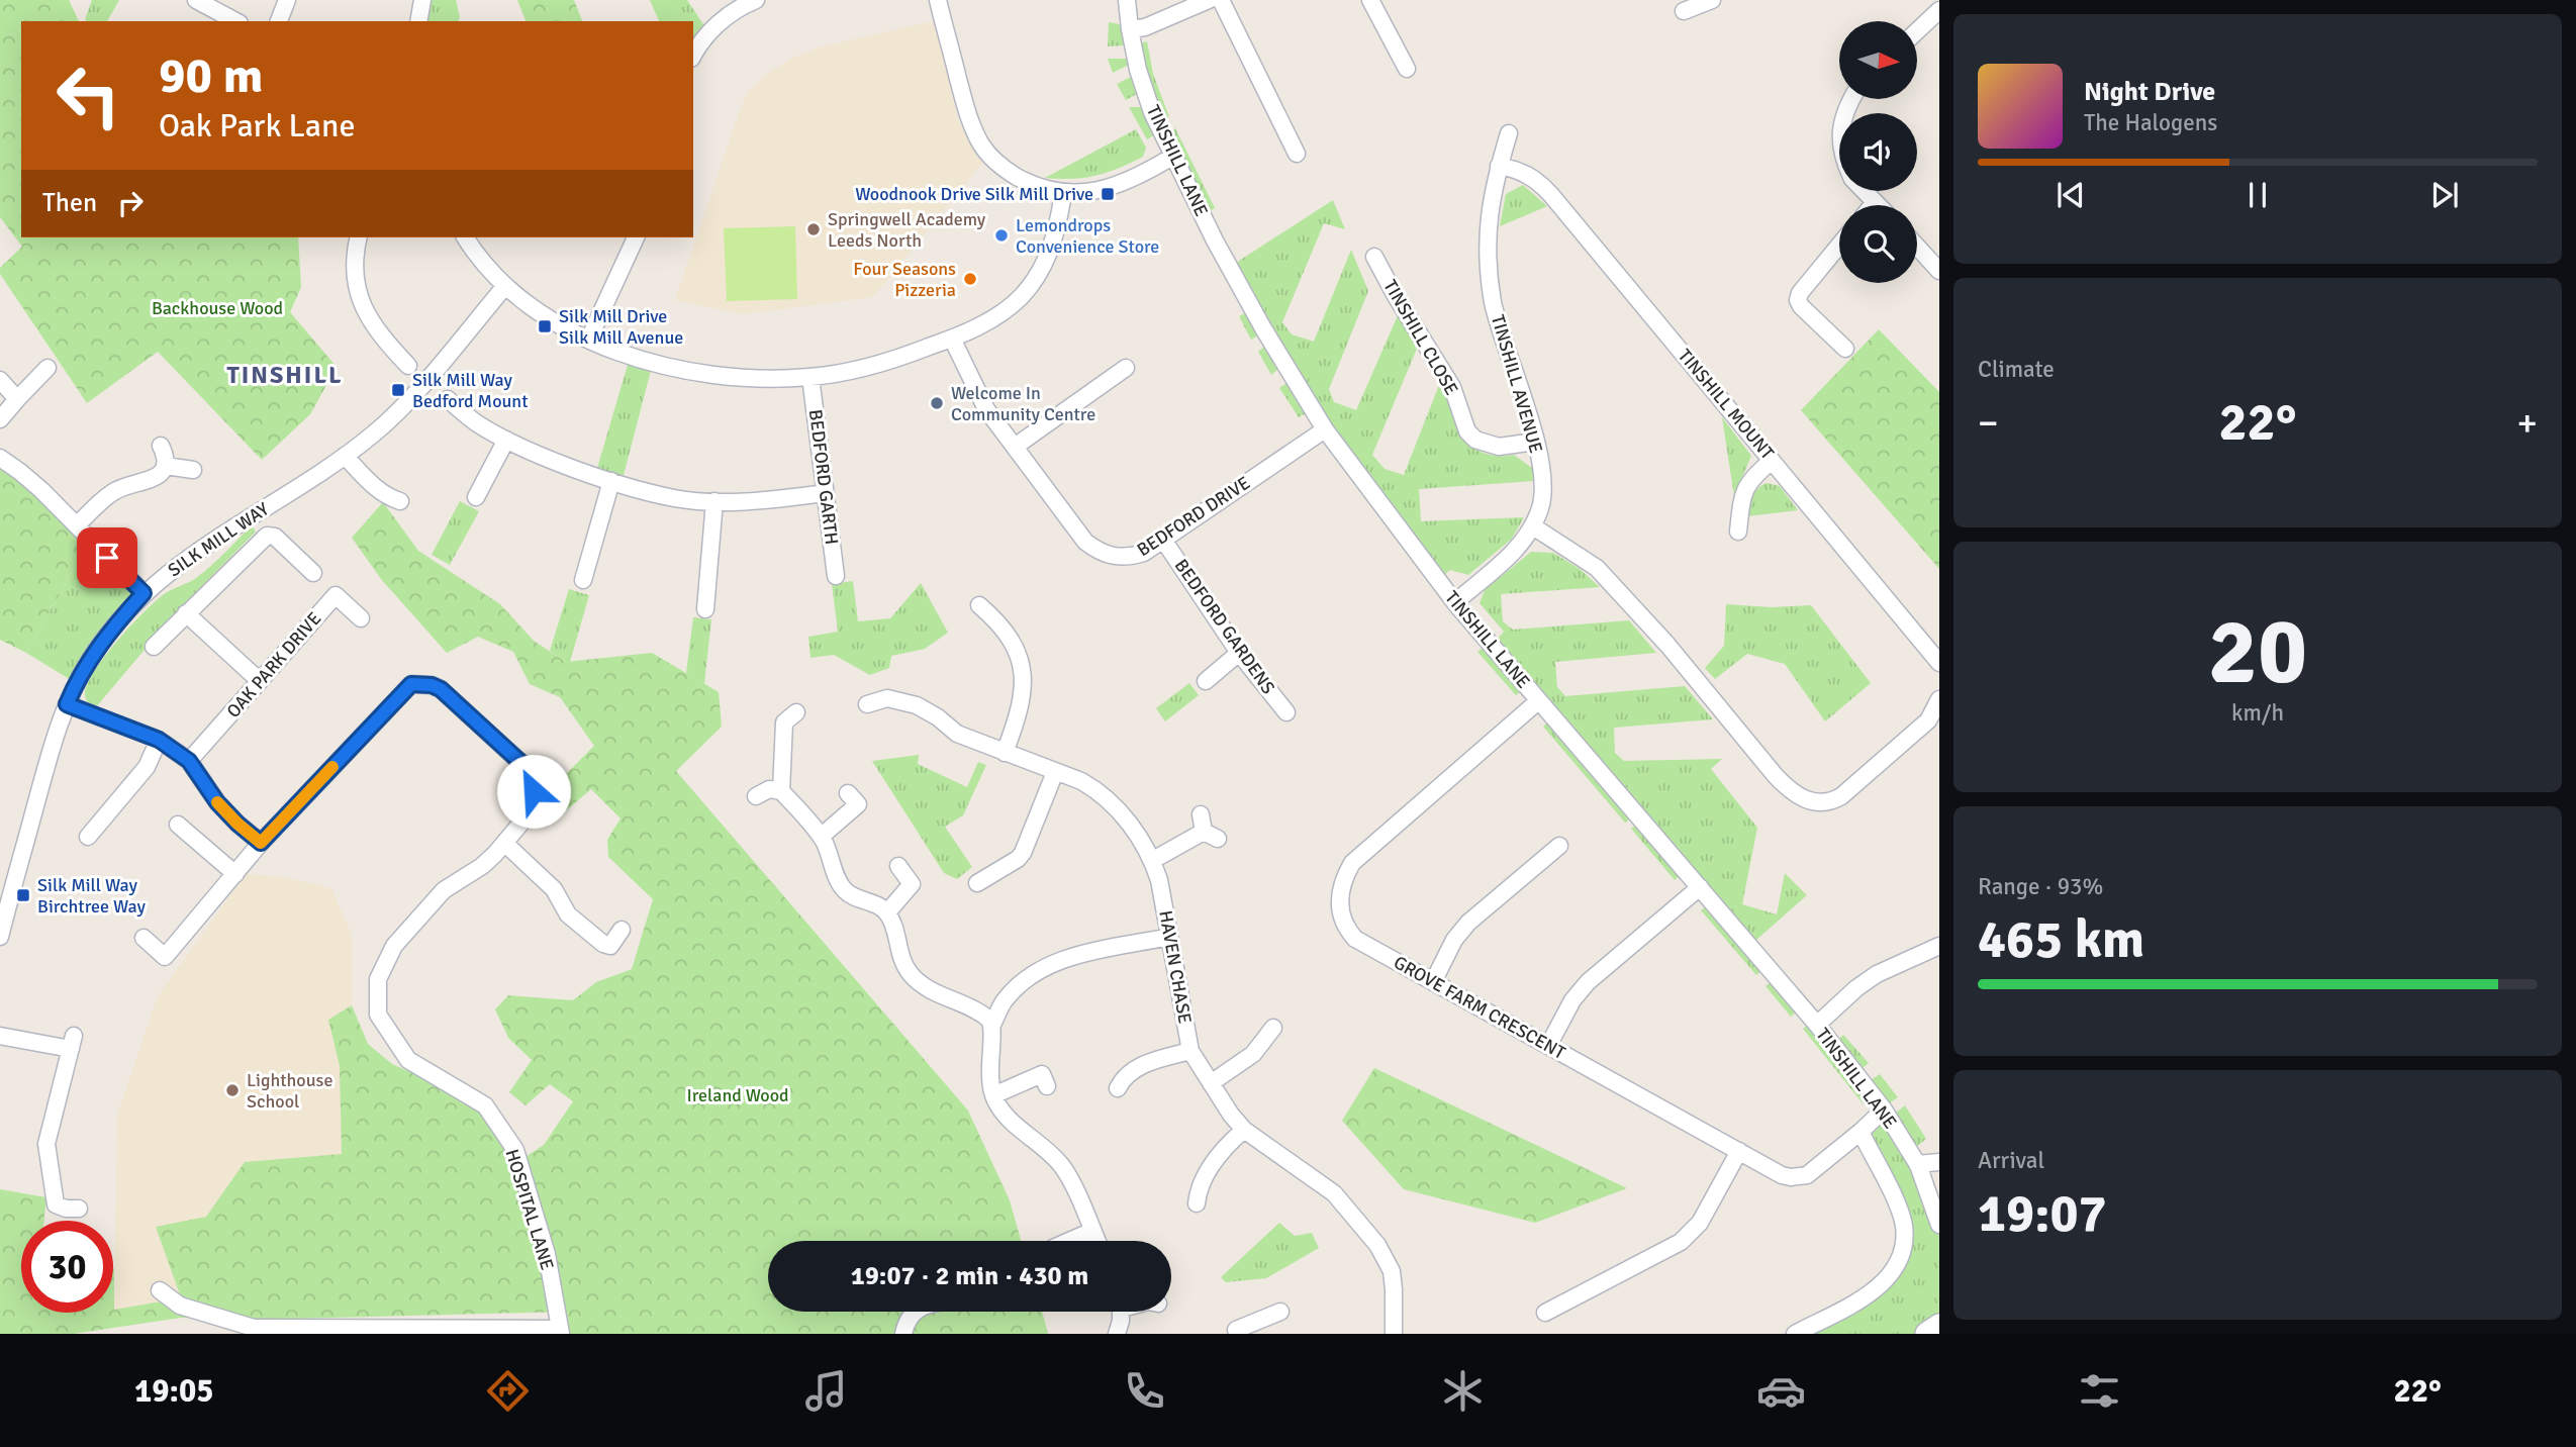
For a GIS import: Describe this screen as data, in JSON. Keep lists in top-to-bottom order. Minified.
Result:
{"streets":{"street":["TINSHILL LANE","TINSHILL CLOSE","TINSHILL AVENUE","TINSHILL MOUNT","BEDFORD GARTH","BEDFORD DRIVE","SILK MILL WAY","BEDFORD GARDENS","OAK PARK DRIVE","HAVEN CHASE","GROVE FARM CRESCENT","HOSPITAL LANE"]},"crossings":[["TINSHILL LANE","TINSHILL AVENUE"],["TINSHILL LANE","BEDFORD DRIVE"],["TINSHILL LANE","GROVE FARM CRESCENT"],["TINSHILL CLOSE","TINSHILL AVENUE"],["TINSHILL AVENUE","TINSHILL MOUNT"],["BEDFORD DRIVE","BEDFORD GARDENS"]],"districts":["TINSHILL"],"parks":["Backhouse Wood","Ireland Wood"],"places":{"transit":["Woodnook Drive Silk Mill Drive","Silk Mill Drive Silk Mill Avenue","Silk Mill Way Bedford Mount","Silk Mill Way Birchtree Way"],"other":["Springwell Academy Leeds North","Lemondrops Convenience Store","Four Seasons Pizzeria","Welcome In Community Centre","Lighthouse School"]},"north":"right","page":{"turn":["90 m","Oak Park Lane"],"song":["Night Drive","The Halogens"],"then":"Then","tile":["Climate",["20","km/h"],["Range · 93%","465 km"],["Arrival","19:07"]],"heat":["−","22°","+"],"limit":"30","trip":"19:07 · 2 min · 430 m","tabs":["19:05","22°"]}}
